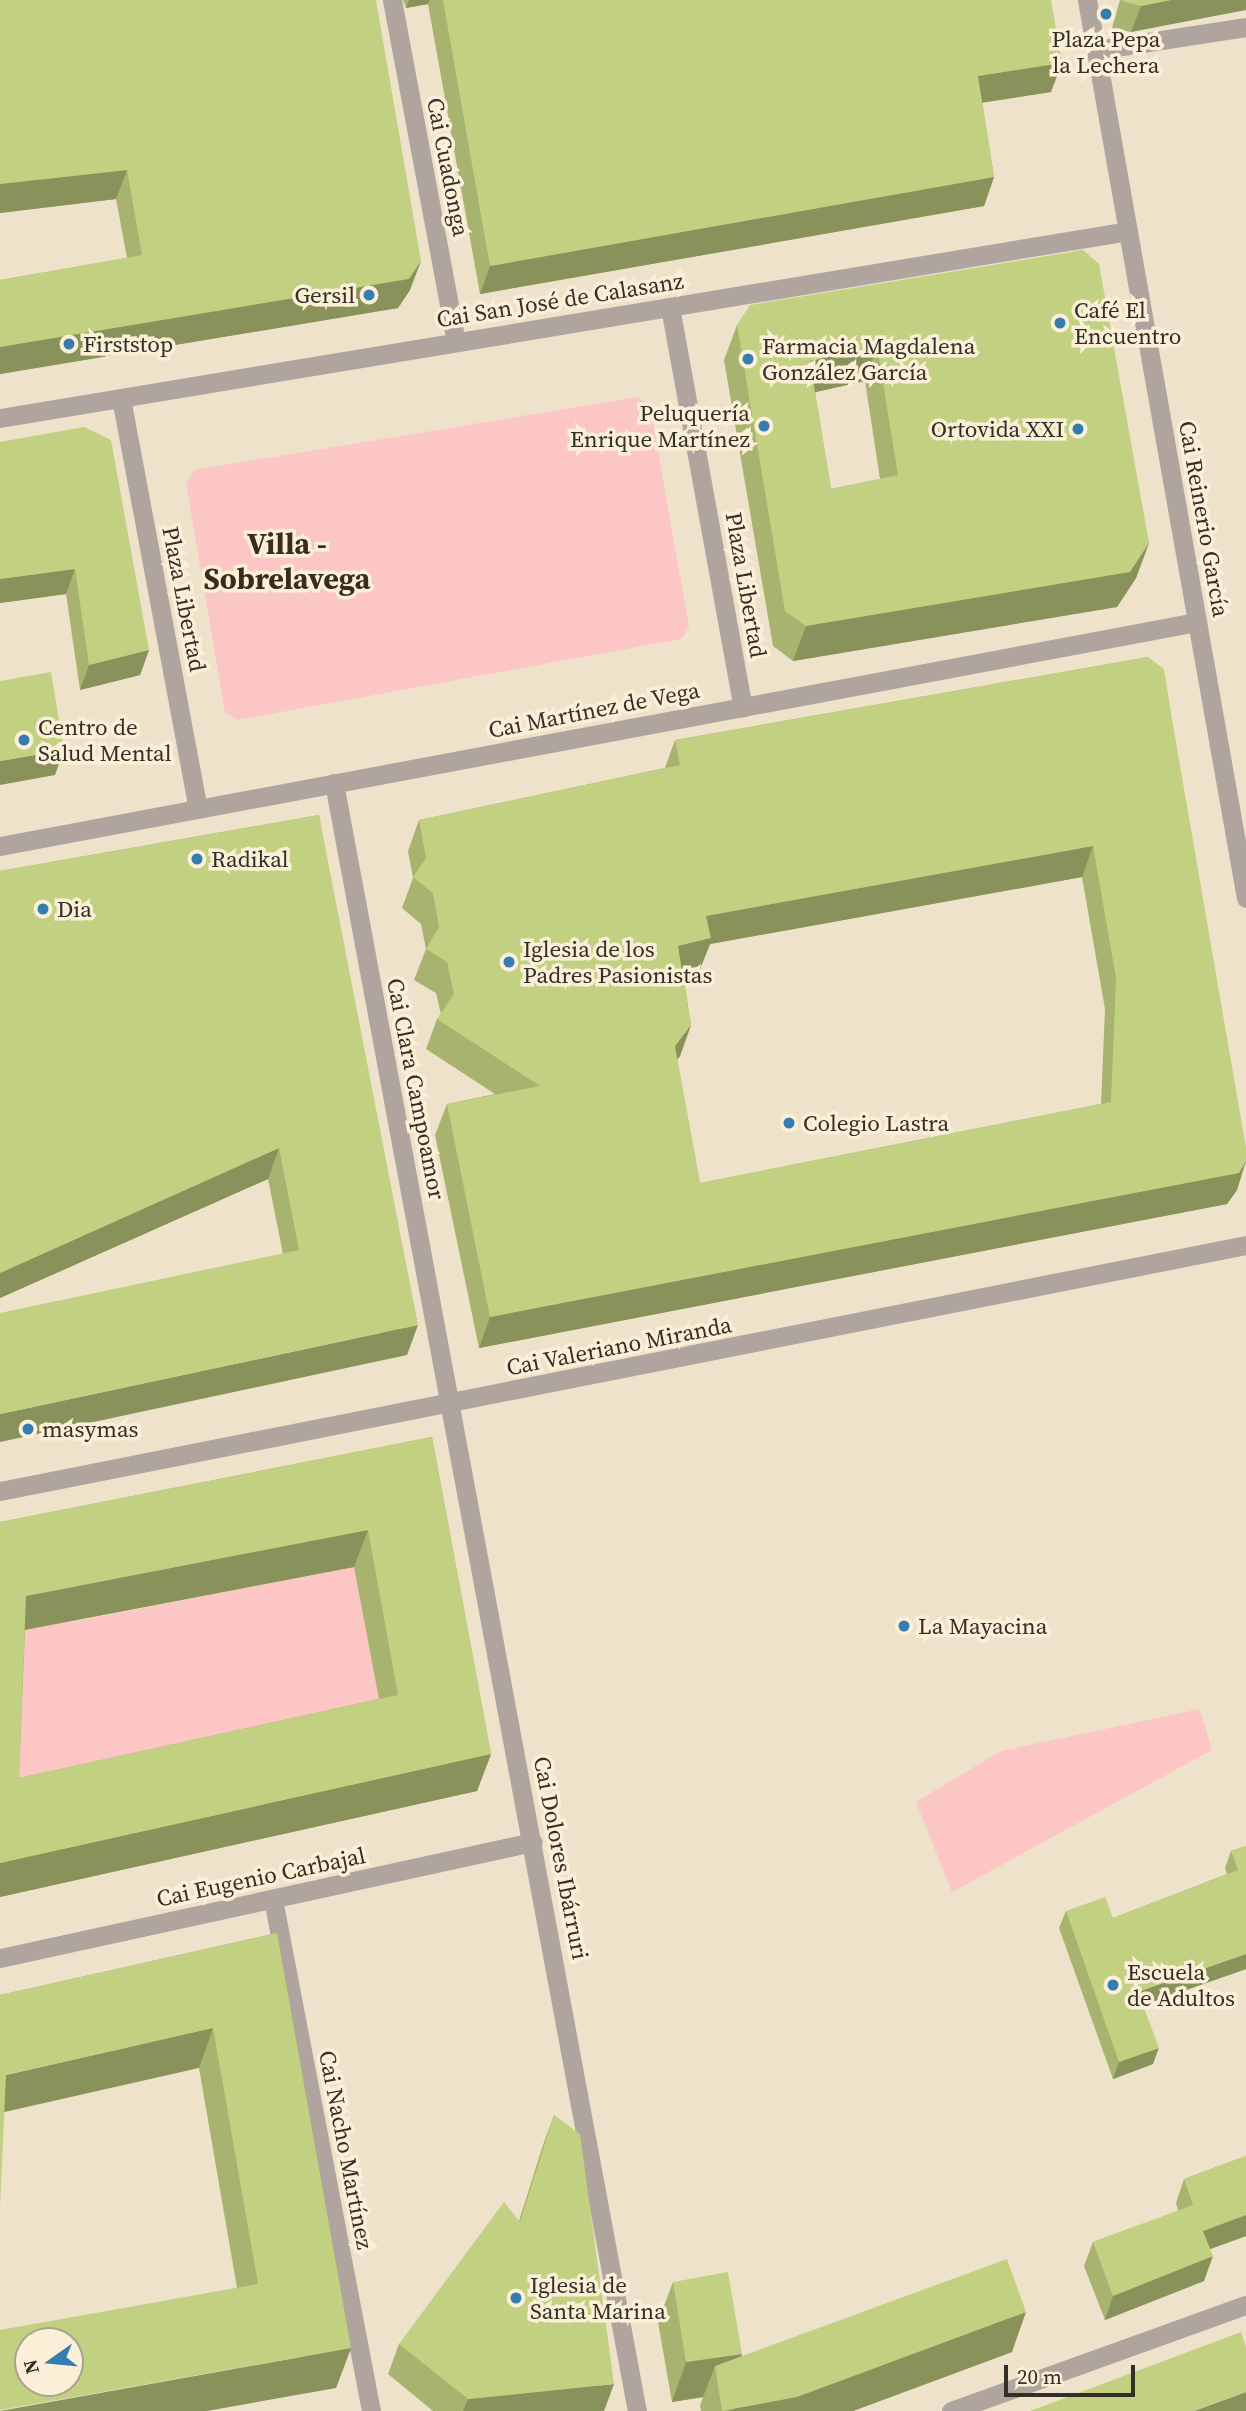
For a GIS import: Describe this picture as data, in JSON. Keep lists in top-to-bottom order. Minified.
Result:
{"streets":{"street":["Cai Cuadonga","Cai San José de Calasanz","Cai Reinerio García","Plaza Libertad","Cai Martínez de Vega","Cai Clara Campoamor","Cai Valeriano Miranda","Cai Dolores Ibárruri","Cai Eugenio Carbajal","Cai Nacho Martínez"]},"crossings":[["Cai Cuadonga","Cai San José de Calasanz"],["Cai San José de Calasanz","Cai Reinerio García"],["Cai San José de Calasanz","Plaza Libertad"],["Cai Reinerio García","Cai Martínez de Vega"],["Plaza Libertad","Cai Martínez de Vega"],["Cai Martínez de Vega","Cai Clara Campoamor"],["Cai Clara Campoamor","Cai Valeriano Miranda"],["Cai Clara Campoamor","Cai Dolores Ibárruri"],["Cai Valeriano Miranda","Cai Dolores Ibárruri"],["Cai Dolores Ibárruri","Cai Eugenio Carbajal"],["Cai Eugenio Carbajal","Cai Nacho Martínez"]],"districts":["Villa - Sobrelavega"],"places":["Plaza Pepa la Lechera","Gersil","Café El Encuentro","Firststop","Farmacia Magdalena González García","Peluquería Enrique Martínez","Ortovida XXI","Centro de Salud Mental","Radikal","Dia","Iglesia de los Padres Pasionistas","Colegio Lastra","masymas","La Mayacina","Escuela de Adultos","Iglesia de Santa Marina"],"scale_bar":"20 m","north":"left"}
